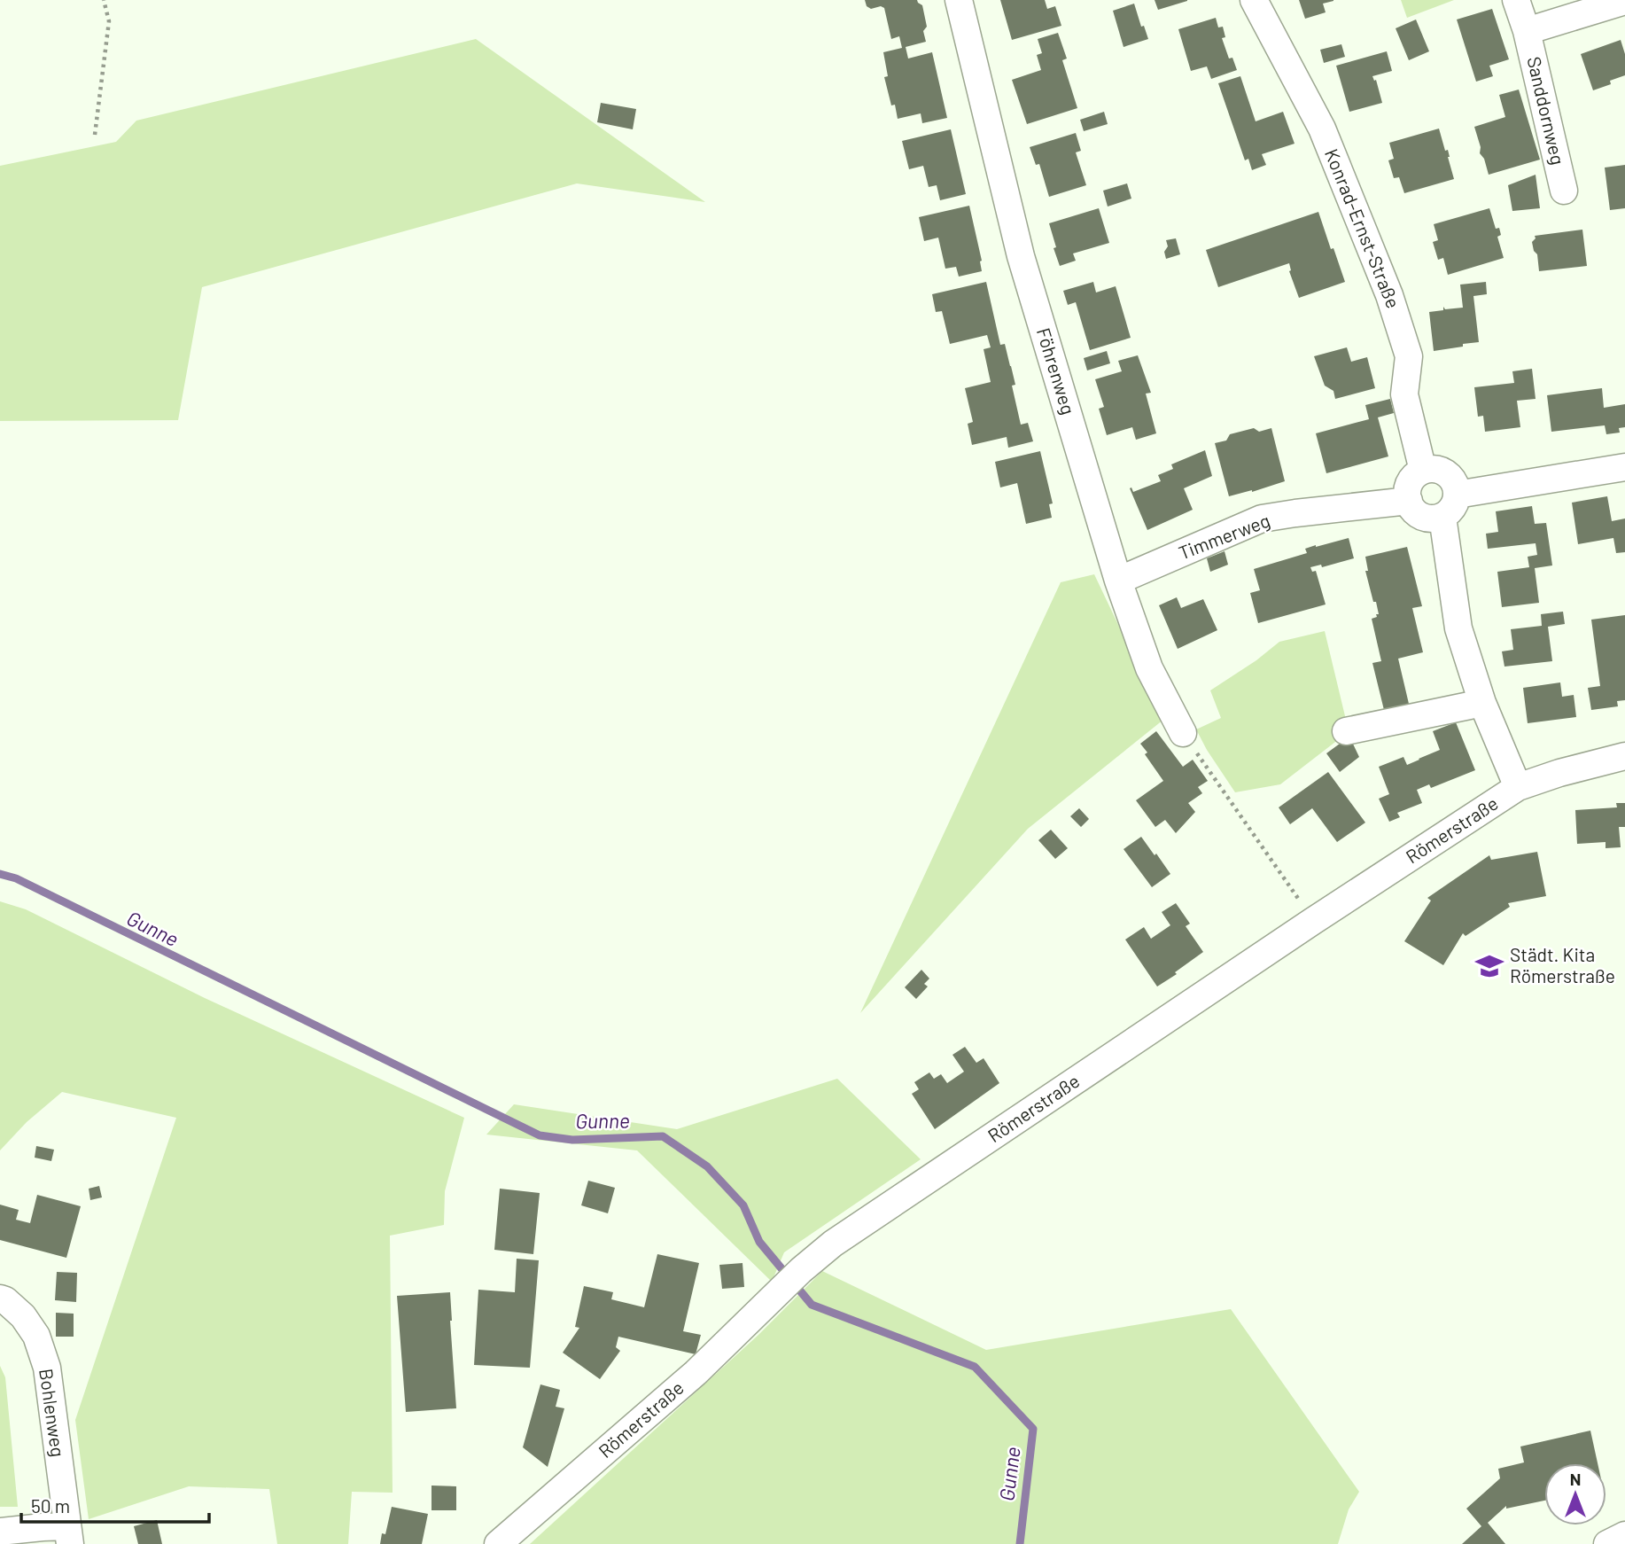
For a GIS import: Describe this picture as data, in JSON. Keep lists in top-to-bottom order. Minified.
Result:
{"streets":{"street":["Sanddornweg","Konrad-Ernst-Straße","Föhrenweg","Timmerweg","Römerstraße","Bohlenweg"]},"crossings":[["Konrad-Ernst-Straße","Timmerweg"],["Föhrenweg","Timmerweg"]],"water":["Gunne"],"places":{"school or university":["Städt. Kita Römerstraße"]},"scale_bar":"50 m","north":"top"}
